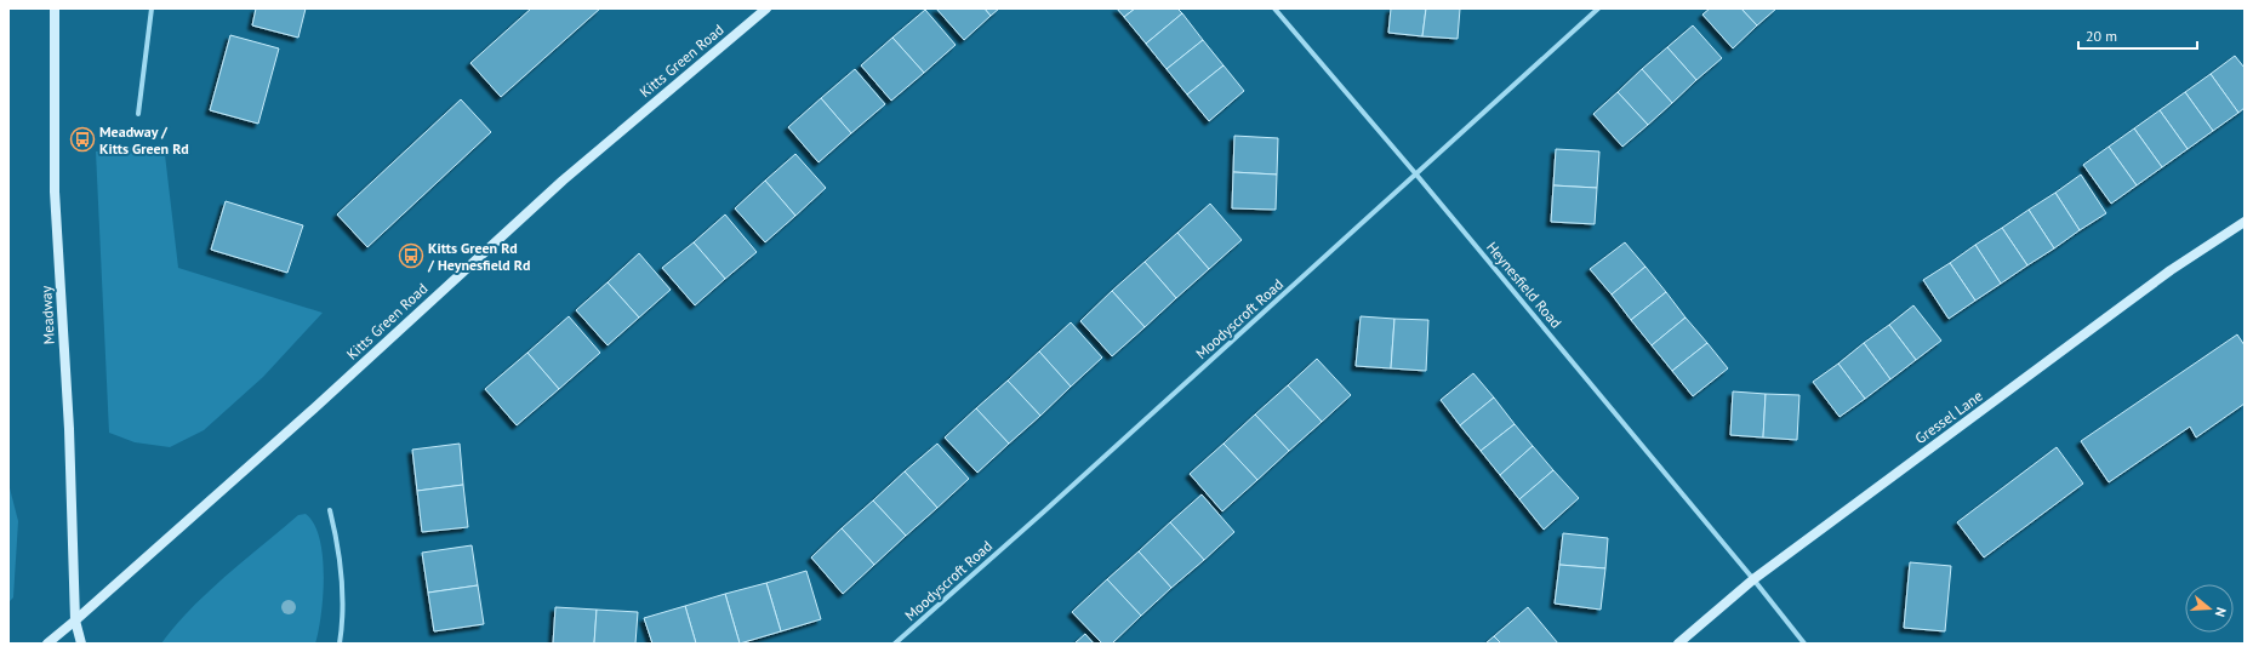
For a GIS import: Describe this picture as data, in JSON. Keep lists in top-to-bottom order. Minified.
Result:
{"streets":{"street":["Kitts Green Road","Heynesfield Road","Meadway","Moodyscroft Road","Gressel Lane"]},"crossings":[["Kitts Green Road","Meadway"],["Heynesfield Road","Moodyscroft Road"],["Heynesfield Road","Gressel Lane"]],"places":{"bus stop":["Meadway / Kitts Green Rd","Kitts Green Rd / Heynesfield Rd"]},"scale_bar":"20 m","north":"right"}
